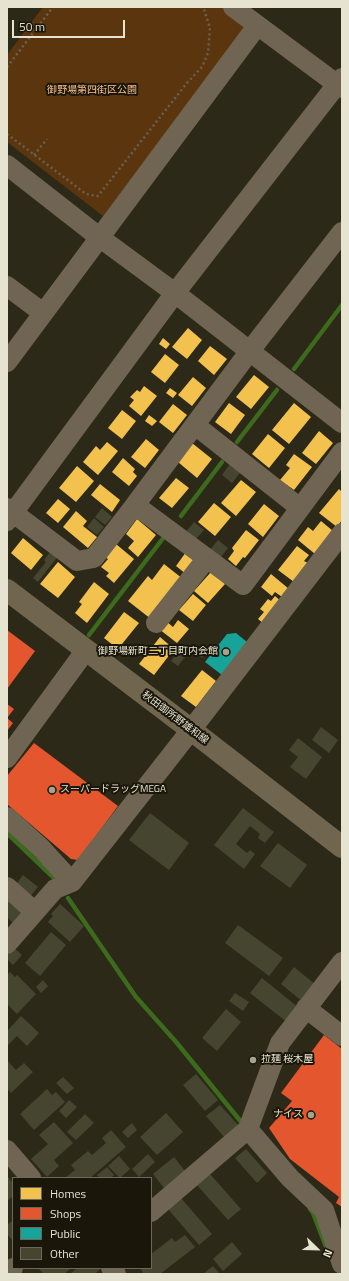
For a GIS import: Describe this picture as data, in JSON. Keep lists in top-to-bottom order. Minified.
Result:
{"streets":{"main road":["秋田御所野雄和線"]},"parks":["御野場第四街区公園"],"places":["御野場新町二丁目町内会館","スーパードラッグMEGA","拉麺 桜木屋","ナイス"],"legend":["Homes","Shops","Public","Other"],"scale_bar":"50 m","north":"bottom right"}
